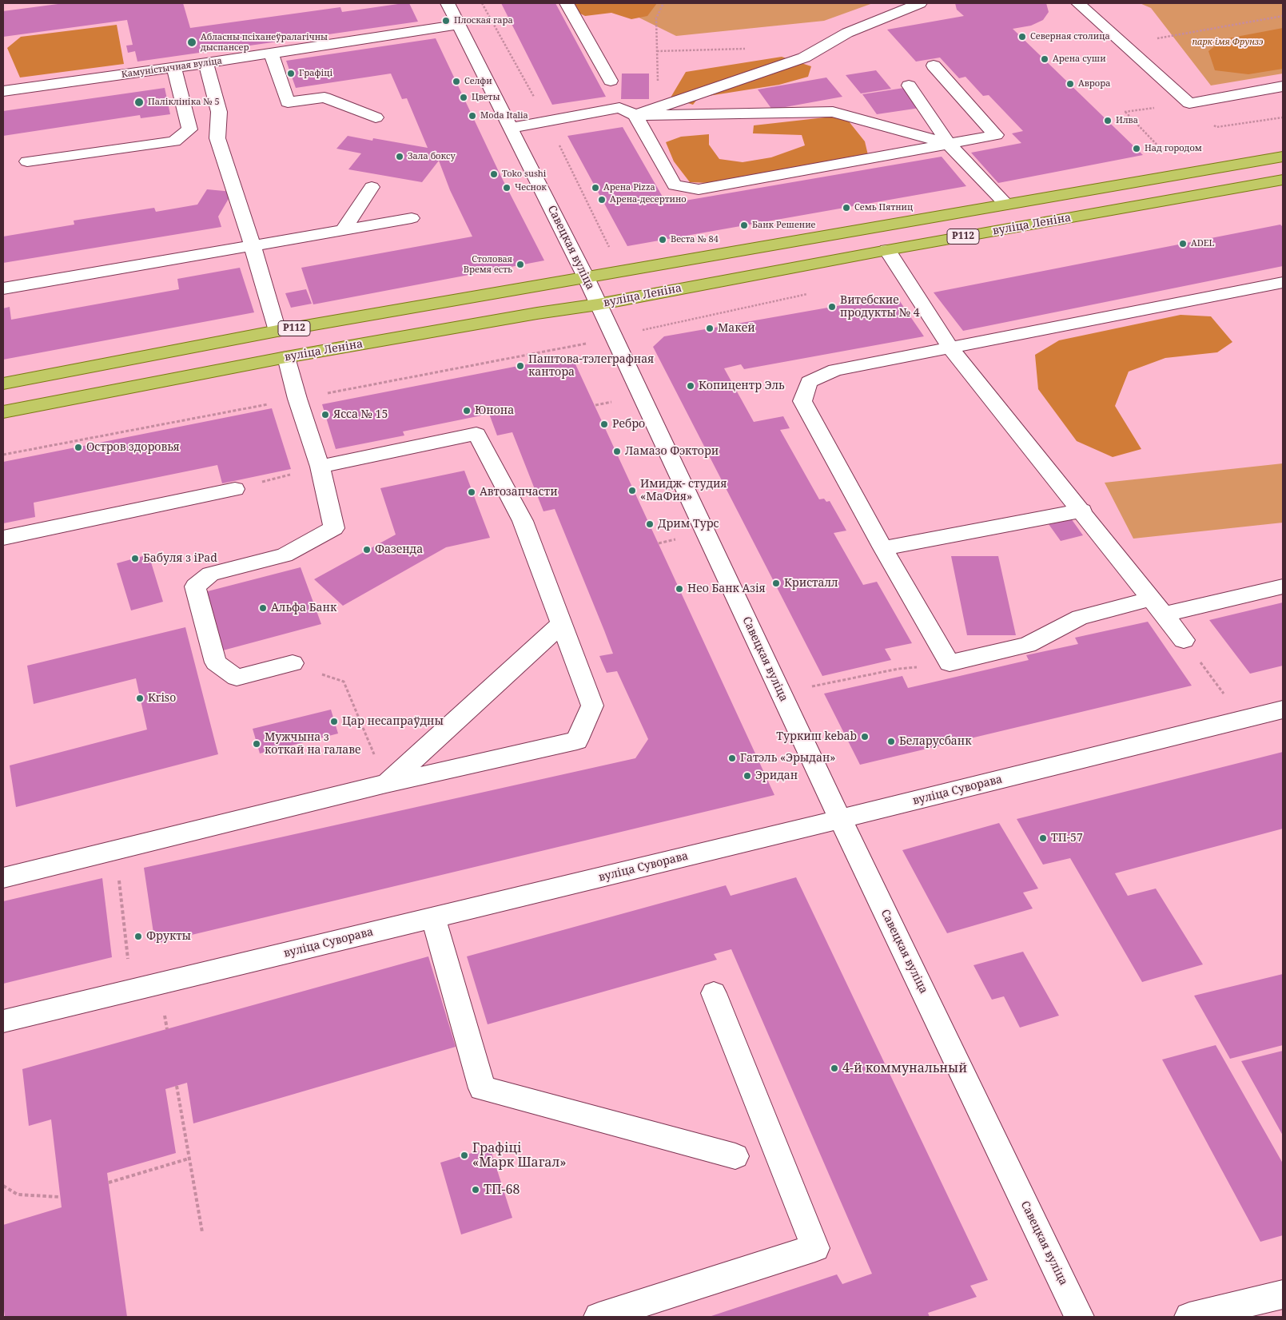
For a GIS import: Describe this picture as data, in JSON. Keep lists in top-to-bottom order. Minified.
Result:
{"streets":{"main road":["вуліца Леніна","Р112"],"street":["Камуністычная вуліца","Савецкая вуліца","вуліца Суворава"]},"crossings":[["Камуністычная вуліца","Савецкая вуліца"],["вуліца Леніна","Савецкая вуліца"],["Р112","Савецкая вуліца"],["Савецкая вуліца","вуліца Суворава"]],"parks":["парк імя Фрунзэ"],"places":["Плоская гара","Северная столица","Абласны псіханеўралагічны дыспансер","Арена суши","Графіці","Селфи","Аврора","Цветы","Паліклініка № 5","Moda Italia","Илва","Над городом","Зала боксу","Toko sushi","Чеснок","Арена Pizza","Арена-десертино","Семь Пятниц","Банк Решение","Веста № 84","ADEL","Столовая Время есть","Витебские продукты № 4","Макей","Паштова-тэлеграфная кантора","Копицентр Эль","Юнона","Ясса № 15","Ребро","Остров здоровья","Ламазо Фэктори","Имидж- студия «МаФия»","Автозапчасти","Дрим Турс","Фазенда","Бабуля з iPad","Кристалл","Нео Банк Азія","Альфа Банк","Kriso","Цар несапраўдны","Туркиш kebab","Беларусбанк","Мужчына з коткай на галаве","Гатэль «Эрыдан»","Эридан","ТП-57","Фрукты","4-й коммунальный","Графіці «Марк Шагал»","ТП-68"]}
